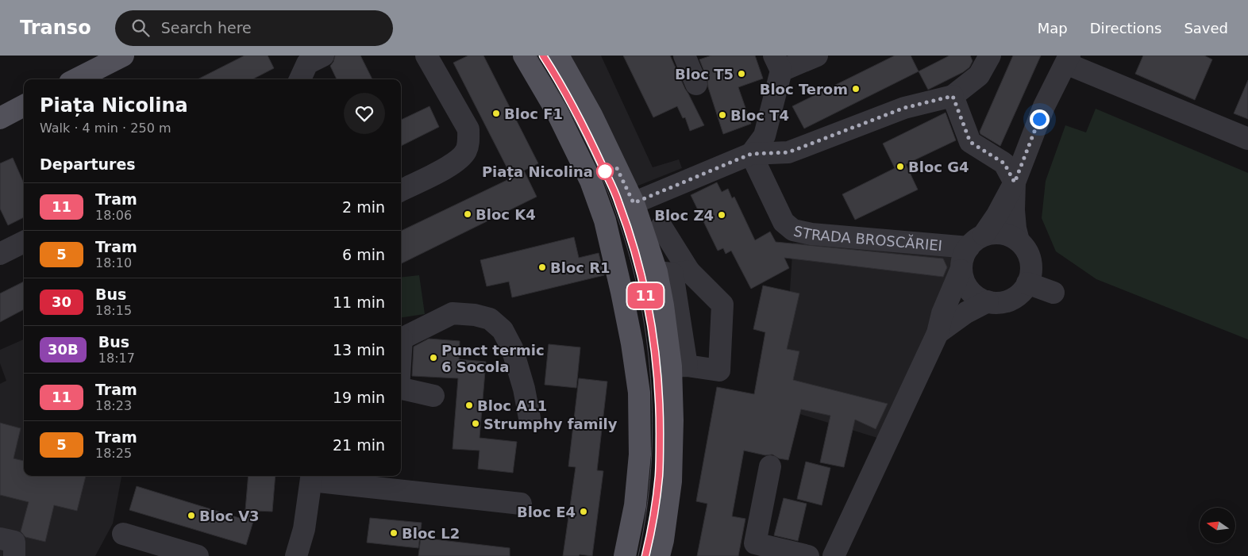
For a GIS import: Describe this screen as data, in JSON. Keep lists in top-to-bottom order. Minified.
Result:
{"streets":{"street":["STRADA BROSCĂRIEI"]},"places":["Bloc T5","Bloc Terom","Bloc F1","Bloc T4","Bloc G4","Piața Nicolina","Bloc K4","Bloc Z4","Bloc R1","Punct termic 6 Socola","Bloc A11","Strumphy family","Bloc E4","Bloc V3","Bloc L2"],"lines":["tram line 11"],"north":"left","page":{"header":"Transo","search":"Search here","nav":["Map","Directions","Saved"],"on_map":"11","heading":[["Piața Nicolina","Walk · 4 min · 250 m"],"Departures"],"list":[{"mark":"11","name":"Tram","note":"18:06","value":"2 min"},{"mark":"5","name":"Tram","note":"18:10","value":"6 min"},{"mark":"30","name":"Bus","note":"18:15","value":"11 min"},{"mark":"30B","name":"Bus","note":"18:17","value":"13 min"},{"mark":"11","name":"Tram","note":"18:23","value":"19 min"},{"mark":"5","name":"Tram","note":"18:25","value":"21 min"}]}}
